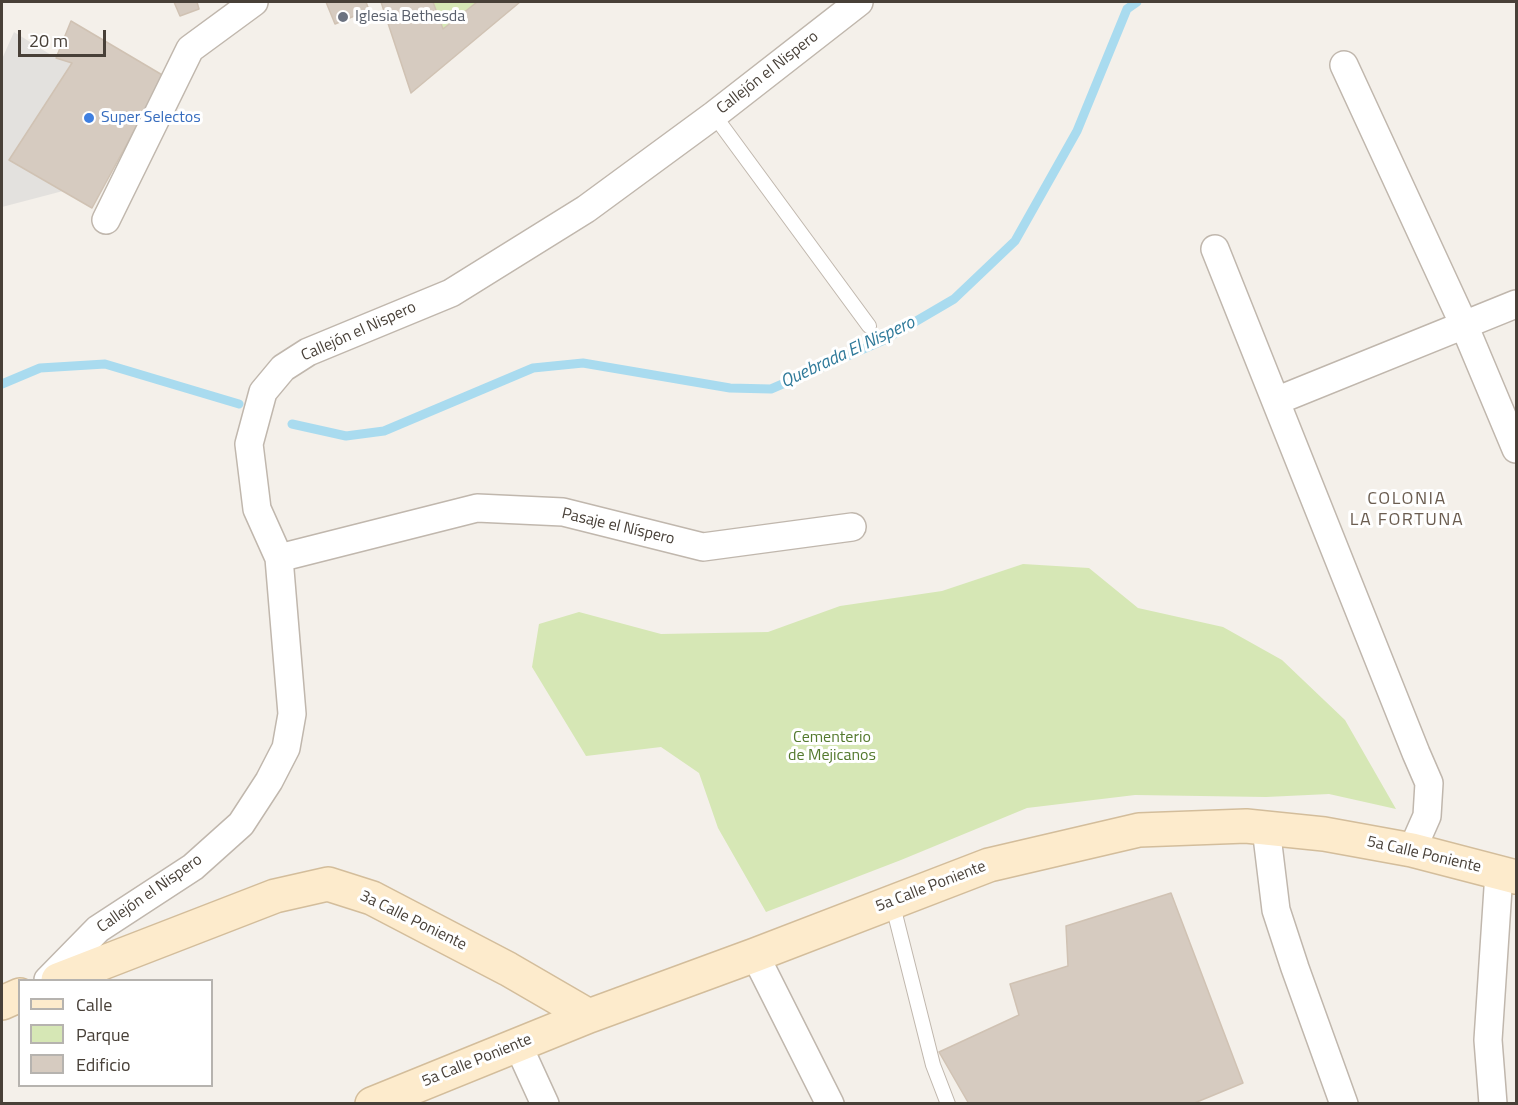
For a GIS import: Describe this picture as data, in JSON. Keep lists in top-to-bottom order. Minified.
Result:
{"streets":{"street":["Callejón el Nispero","Pasaje el Níspero","5a Calle Poniente","3a Calle Poniente"]},"crossings":[["Callejón el Nispero","Pasaje el Níspero"],["5a Calle Poniente","3a Calle Poniente"]],"districts":["COLONIA LA FORTUNA"],"water":["Quebrada El Nispero"],"parks":["Cementerio de Mejicanos"],"places":["Iglesia Bethesda","Super Selectos"],"legend":["Calle","Parque","Edificio"],"scale_bar":"20 m"}
